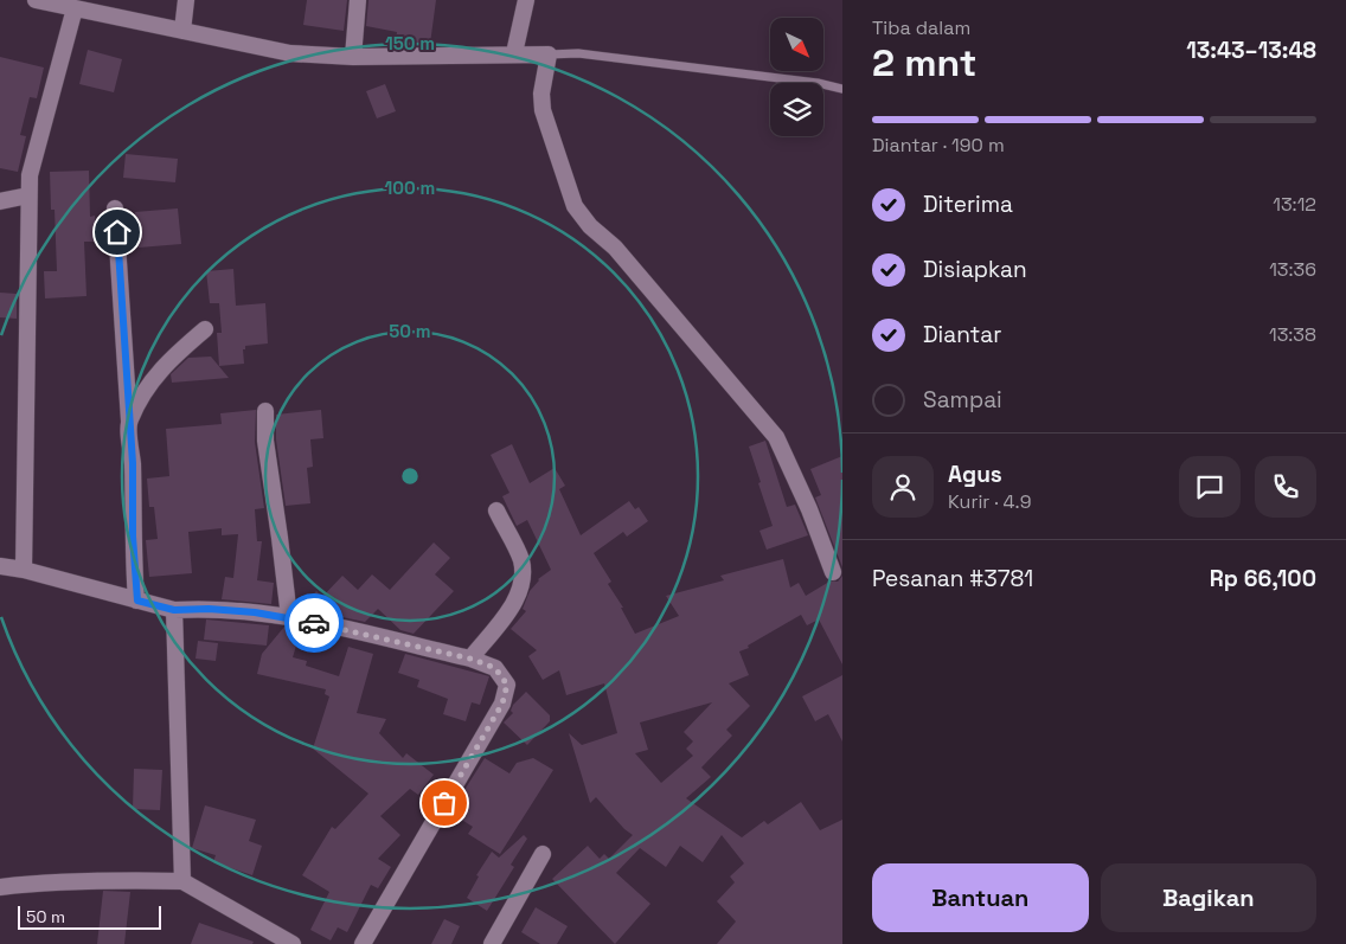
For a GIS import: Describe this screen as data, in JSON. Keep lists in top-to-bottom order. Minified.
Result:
{"scale_bar":"50 m","north":"bottom right","page":{"heading":["2 mnt","Tiba dalam","13:43–13:48"],"panel":["Agus","Kurir · 4.9","Pesanan #3781","Rp 66,100"],"bar":"Diantar · 190 m","list":[["Diterima","13:12"],["Disiapkan","13:36"],["Diantar","13:38"],"Sampai"],"buttons":["Bantuan","Bagikan"],"scale":"50 m"},"rings":["150 m","100 m","50 m"]}
